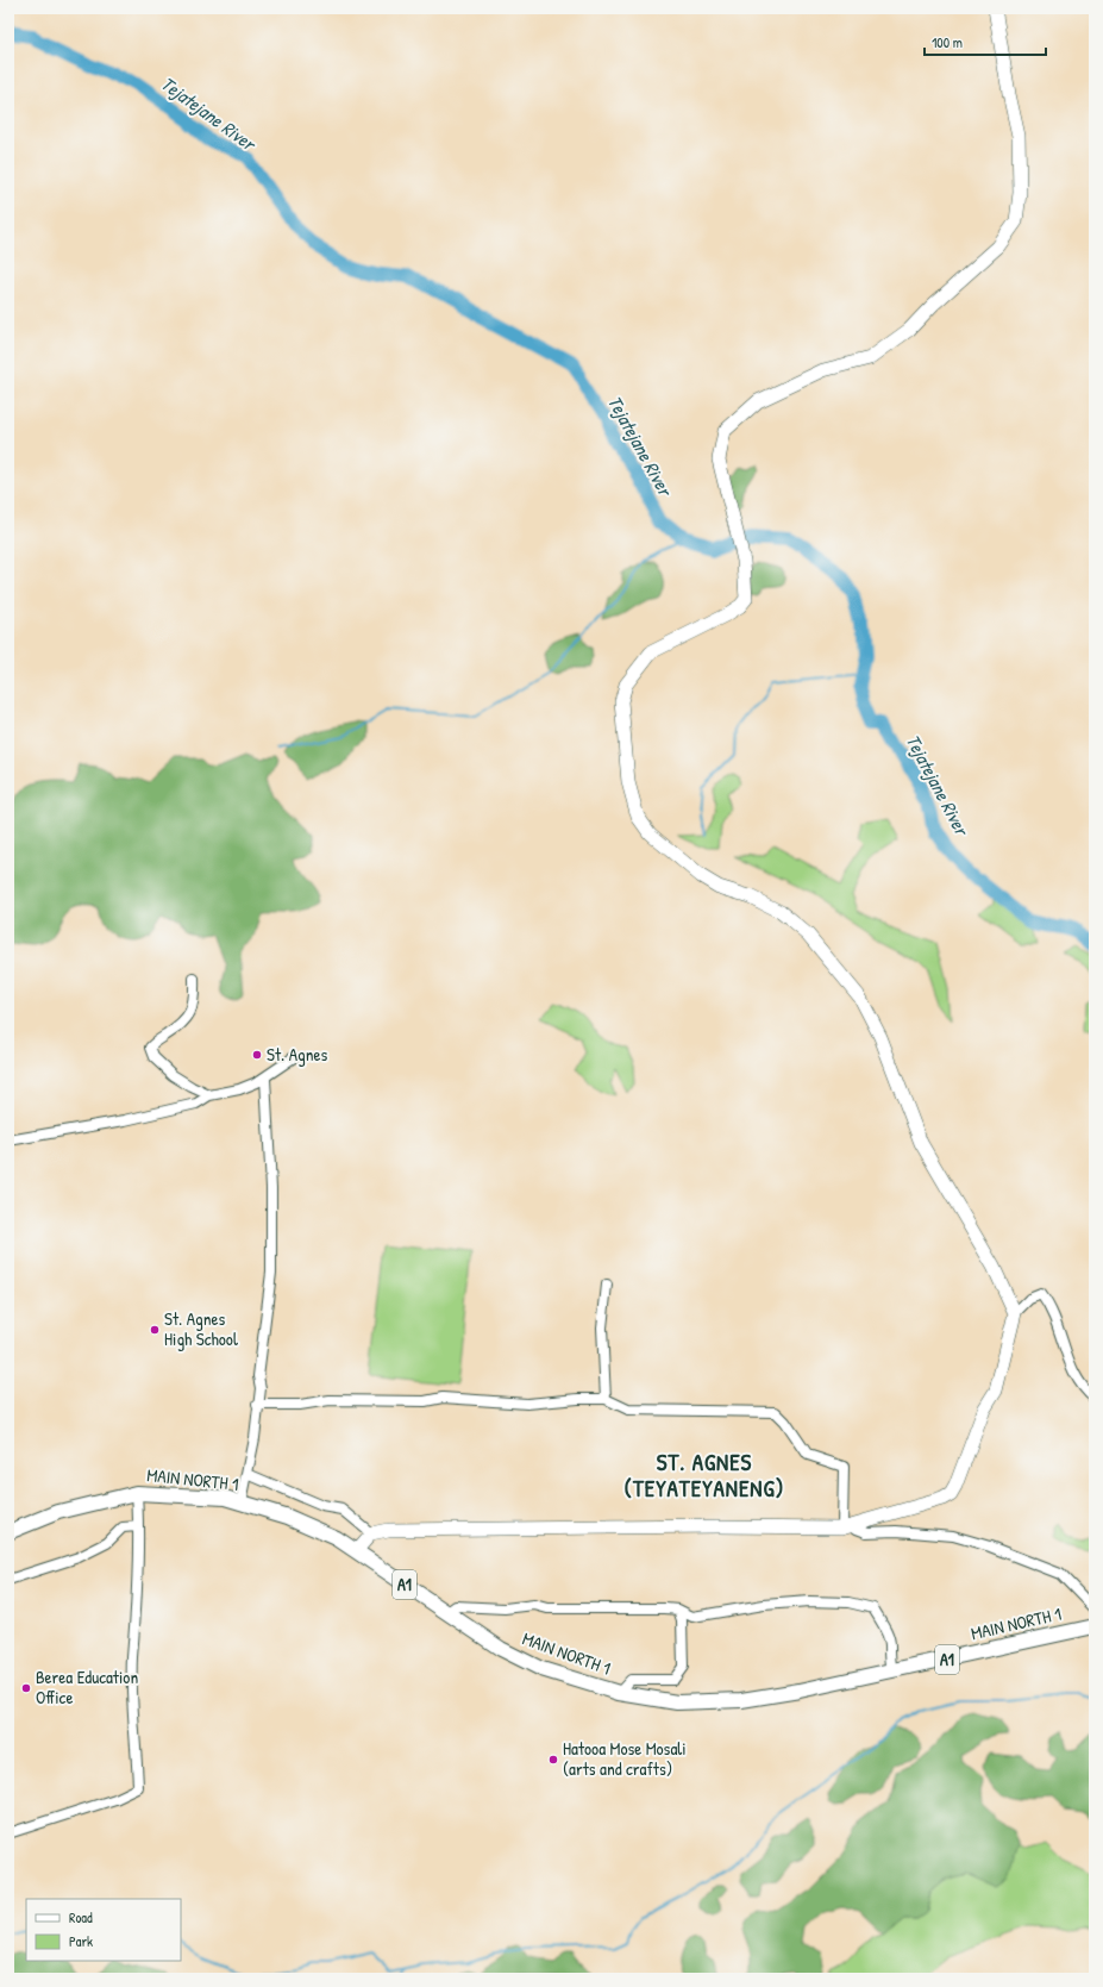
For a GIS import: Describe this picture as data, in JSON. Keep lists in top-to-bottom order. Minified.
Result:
{"streets":{"main road":["MAIN NORTH 1","A1"]},"districts":["ST. AGNES (TEYATEYANENG)"],"water":["Tejatejane River"],"places":["St. Agnes","St. Agnes High School","Berea Education Office","Hatooa Mose Mosali (arts and crafts)"],"legend":["Road","Park"],"scale_bar":"100 m"}
